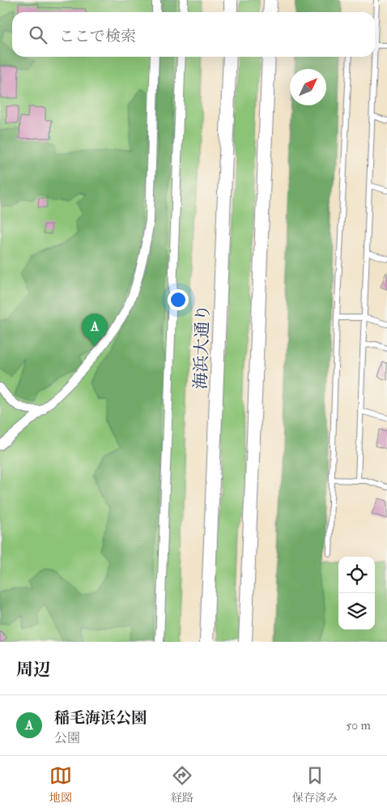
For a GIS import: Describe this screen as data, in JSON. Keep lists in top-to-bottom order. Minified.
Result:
{"streets":{"street":["海浜大通り"]},"north":"top right","page":{"search":"ここで検索","pins":"A","heading":"周辺","list":[{"mark":"A","name":"稲毛海浜公園","note":"公園","value":"50 m"}],"nav":["地図","経路","保存済み"]}}
